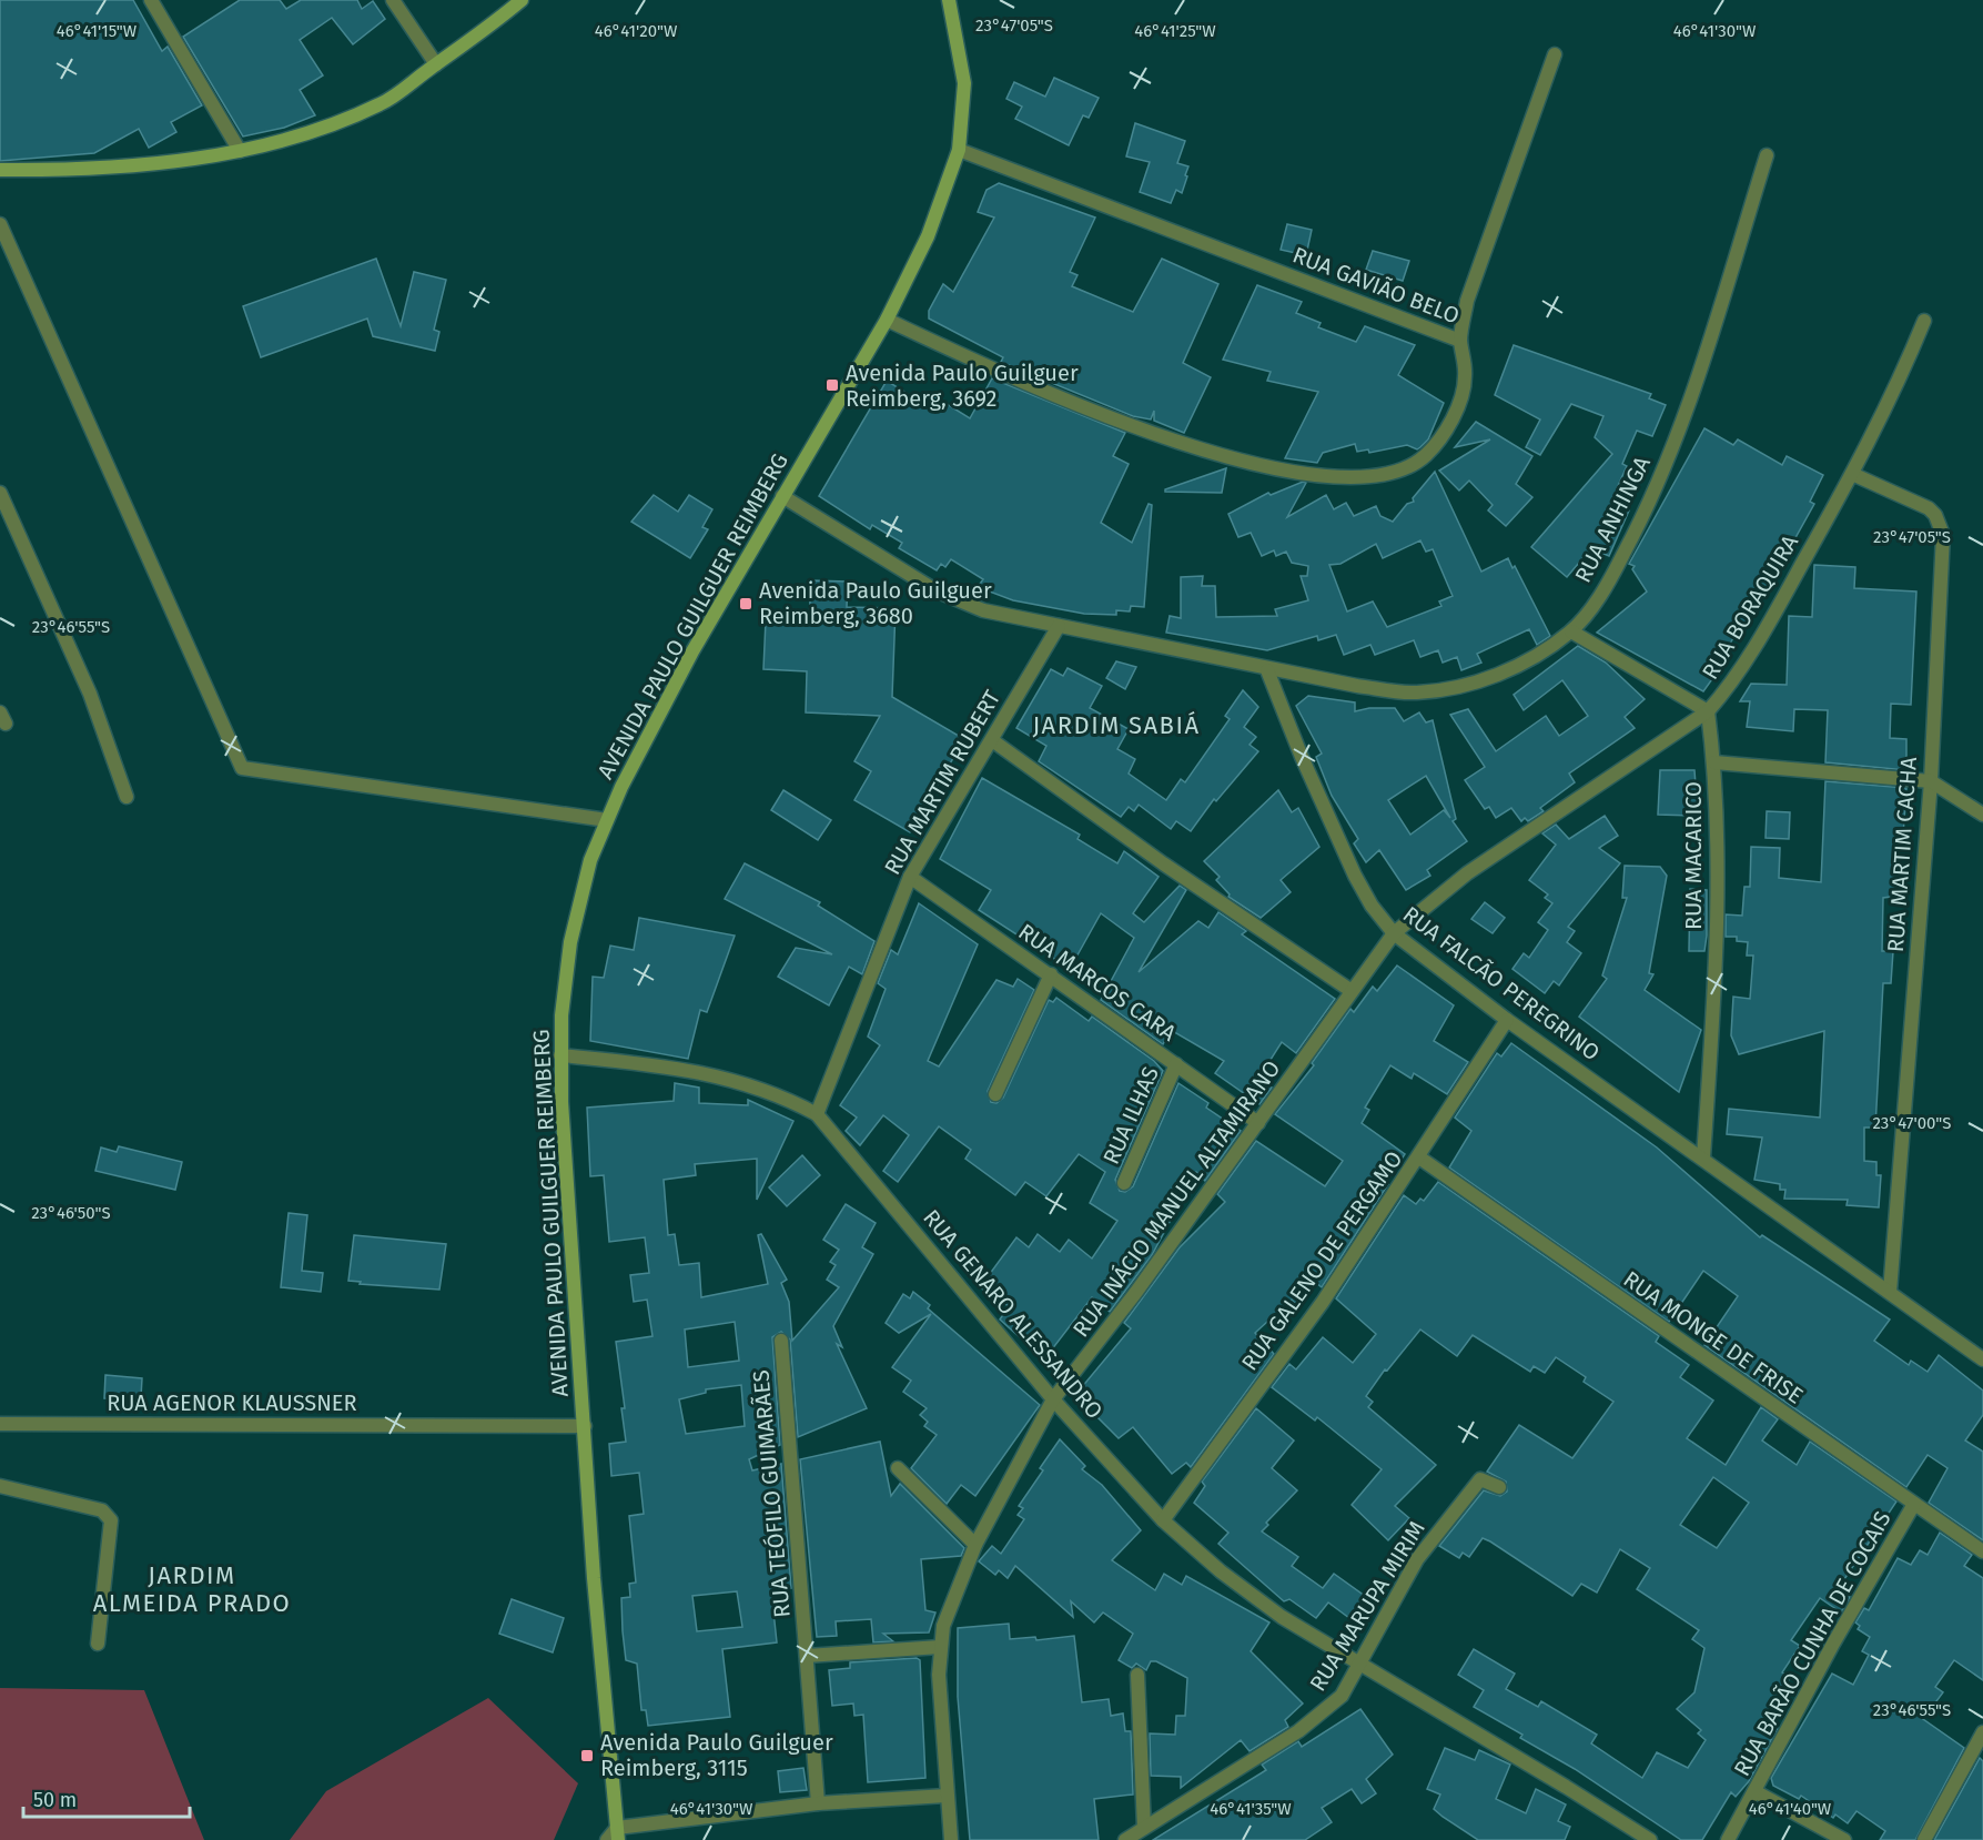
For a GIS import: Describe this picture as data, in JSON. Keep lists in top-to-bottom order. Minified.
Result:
{"streets":{"main road":["AVENIDA PAULO GUILGUER REIMBERG"],"street":["RUA GAVIÃO BELO","RUA ANHINGA","RUA BORAQUIRA","RUA MARTIM RUBERT","RUA MARTIM CACHA","RUA MACARICO","RUA MARCOS CARA","RUA FALCÃO PEREGRINO","RUA ILHAS","RUA INÁCIO MANUEL ALTAMIRANO","RUA GALENO DE PERGAMO","RUA GENARO ALESSANDRO","RUA MONGE DE FRISE","RUA AGENOR KLAUSSNER","RUA TEÓFILO GUIMARÃES","RUA MARUPA MIRIM","RUA BARÃO CUNHA DE COCAIS"]},"crossings":[["RUA GAVIÃO BELO","AVENIDA PAULO GUILGUER REIMBERG"],["RUA ANHINGA","RUA FALCÃO PEREGRINO"],["RUA BORAQUIRA","RUA MARTIM CACHA"],["RUA BORAQUIRA","RUA MACARICO"],["RUA BORAQUIRA","RUA FALCÃO PEREGRINO"],["RUA BORAQUIRA","RUA INÁCIO MANUEL ALTAMIRANO"],["AVENIDA PAULO GUILGUER REIMBERG","RUA GENARO ALESSANDRO"],["AVENIDA PAULO GUILGUER REIMBERG","RUA AGENOR KLAUSSNER"],["RUA MARTIM RUBERT","RUA MARCOS CARA"],["RUA MARTIM RUBERT","RUA GENARO ALESSANDRO"],["RUA MARTIM CACHA","RUA FALCÃO PEREGRINO"],["RUA MACARICO","RUA FALCÃO PEREGRINO"],["RUA MARCOS CARA","RUA ILHAS"],["RUA MARCOS CARA","RUA INÁCIO MANUEL ALTAMIRANO"],["RUA FALCÃO PEREGRINO","RUA INÁCIO MANUEL ALTAMIRANO"],["RUA FALCÃO PEREGRINO","RUA GALENO DE PERGAMO"],["RUA INÁCIO MANUEL ALTAMIRANO","RUA GENARO ALESSANDRO"],["RUA GALENO DE PERGAMO","RUA GENARO ALESSANDRO"],["RUA GALENO DE PERGAMO","RUA MONGE DE FRISE"],["RUA GENARO ALESSANDRO","RUA MARUPA MIRIM"],["RUA MONGE DE FRISE","RUA BARÃO CUNHA DE COCAIS"]],"districts":["JARDIM SABIÁ","JARDIM ALMEIDA PRADO"],"places":{"transit":["Avenida Paulo Guilguer Reimberg, 3692","Avenida Paulo Guilguer Reimberg, 3680","Avenida Paulo Guilguer Reimberg, 3115"]},"scale_bar":"50 m","coordinates":["23°47'05\"S","46°41'15\"W","46°41'20\"W","46°41'25\"W","46°41'30\"W","23°46'55\"S","23°47'00\"S","23°46'50\"S","46°41'35\"W","46°41'40\"W"]}
